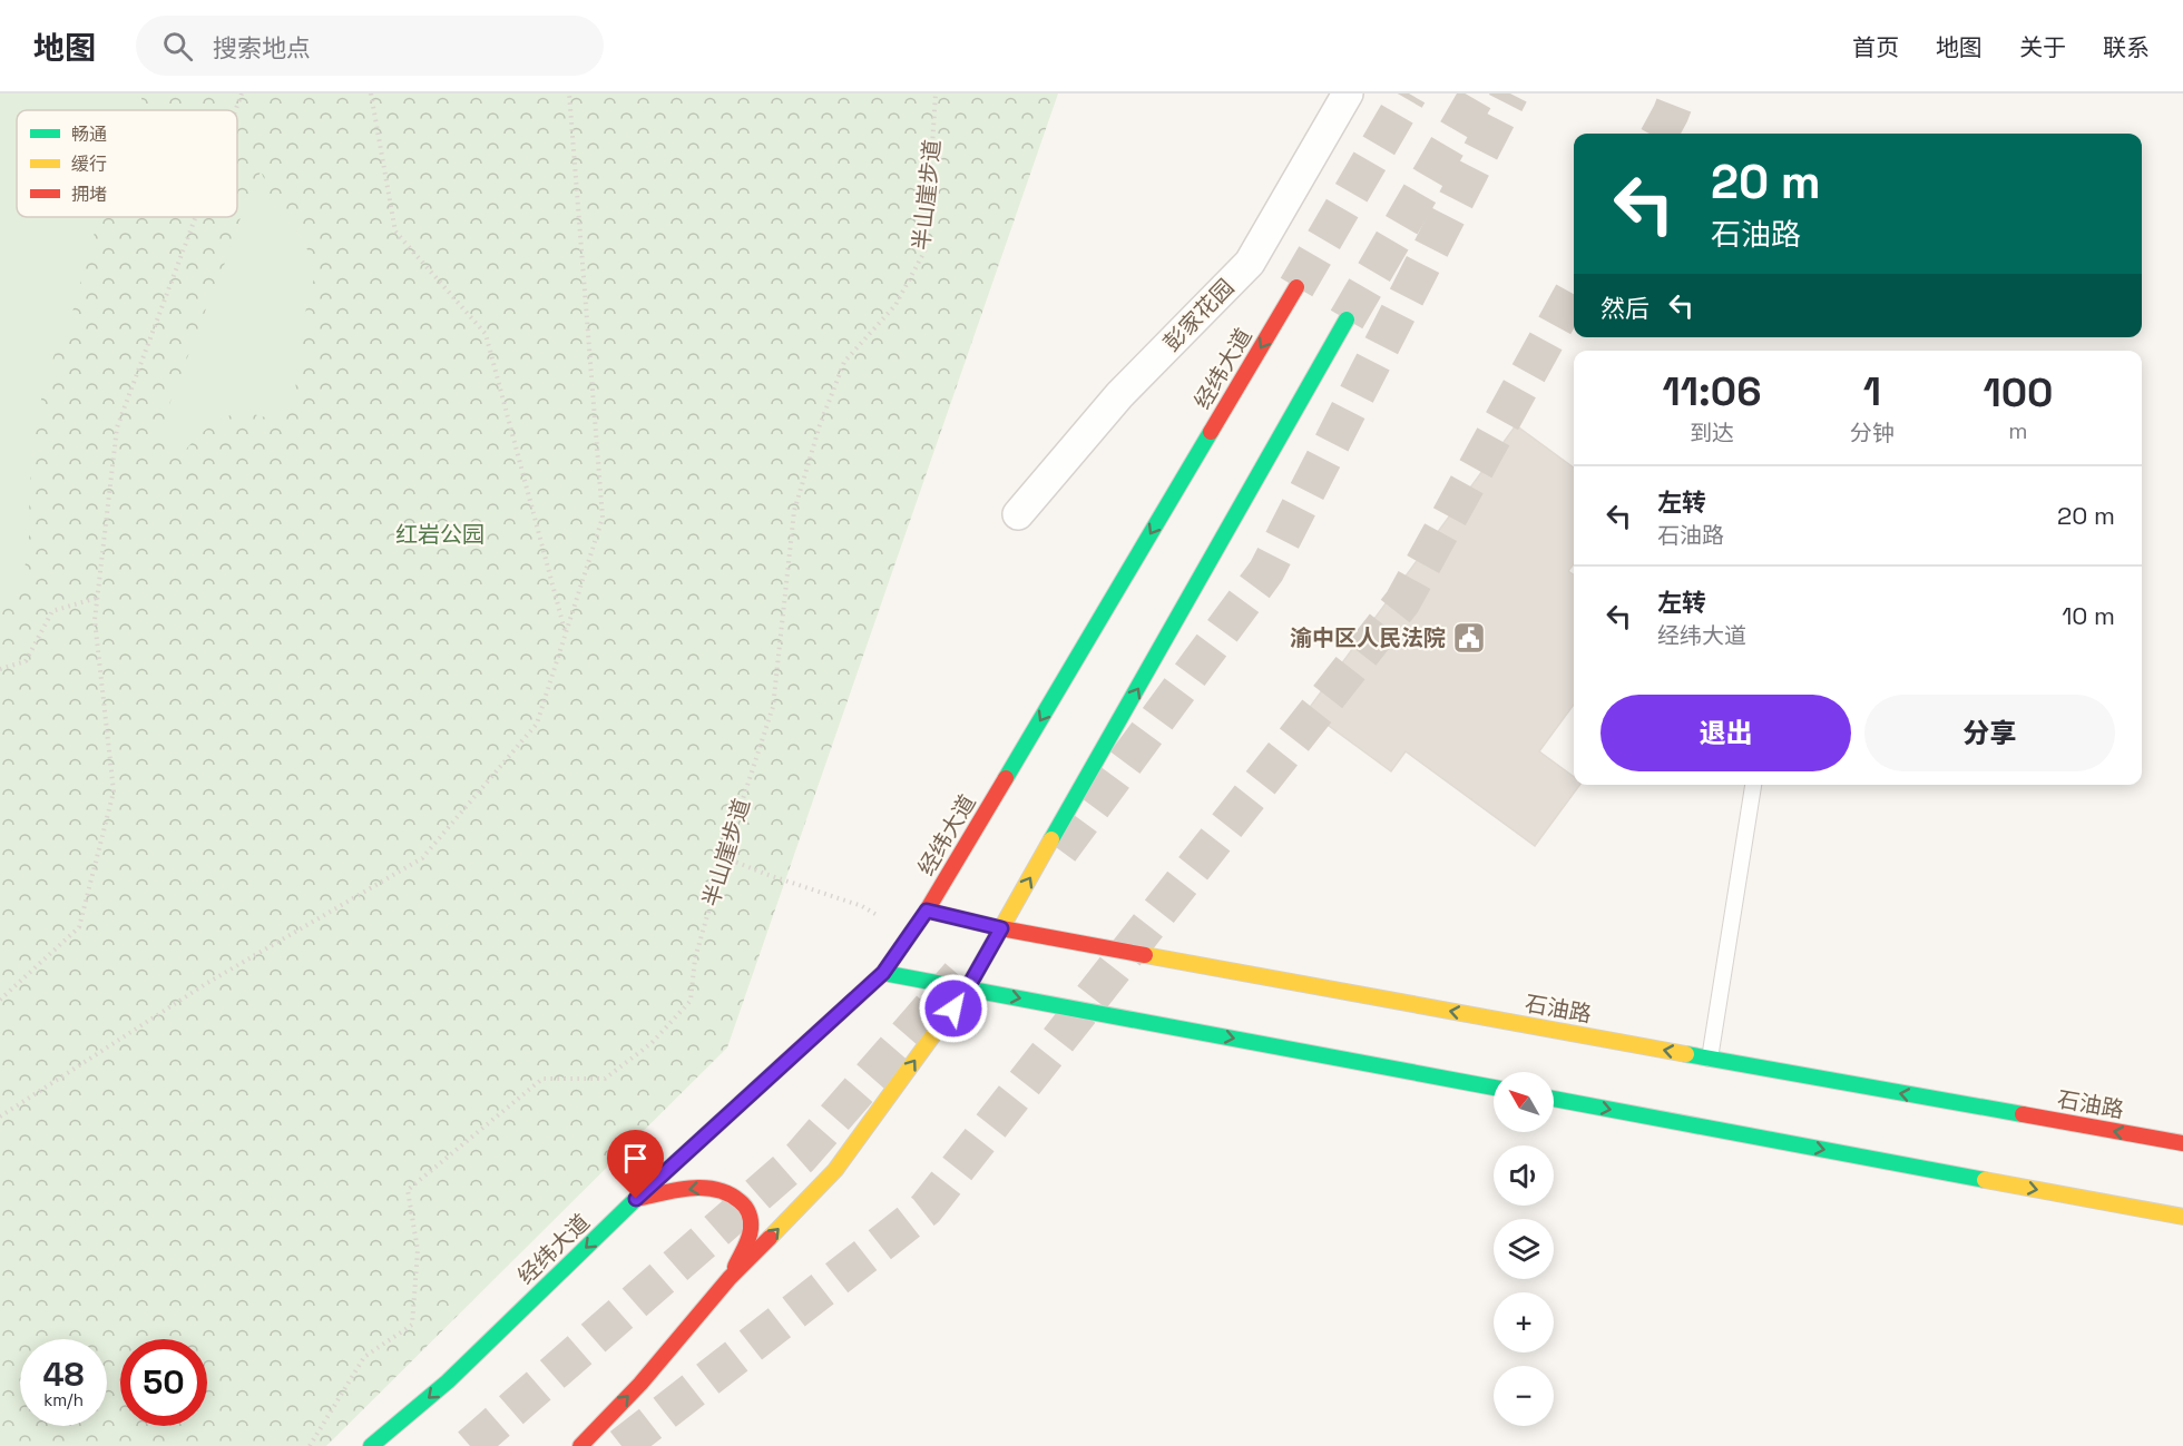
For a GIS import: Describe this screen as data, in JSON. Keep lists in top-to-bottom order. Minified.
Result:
{"streets":{"main road":["经纬大道","石油路"],"street":["彭家花园"],"path":["半山崖步道"]},"crossings":[["经纬大道","石油路"]],"parks":["红岩公园"],"places":{"public building":["渝中区人民法院"]},"legend":["畅通","缓行","拥堵"],"north":"top left","page":{"header":"地图","search":"搜索地点","nav":["首页","地图","关于","联系"],"turn":["20 m","石油路"],"then":"然后","eta":["11:06","到达","1","分钟","100","m"],"list":[{"name":"左转","note":"石油路","value":"20 m"},{"name":"左转","note":"经纬大道","value":"10 m"}],"buttons":["退出","分享"],"map_buttons":["+","−"],"speed":"48 km/h","limit":"50"}}
